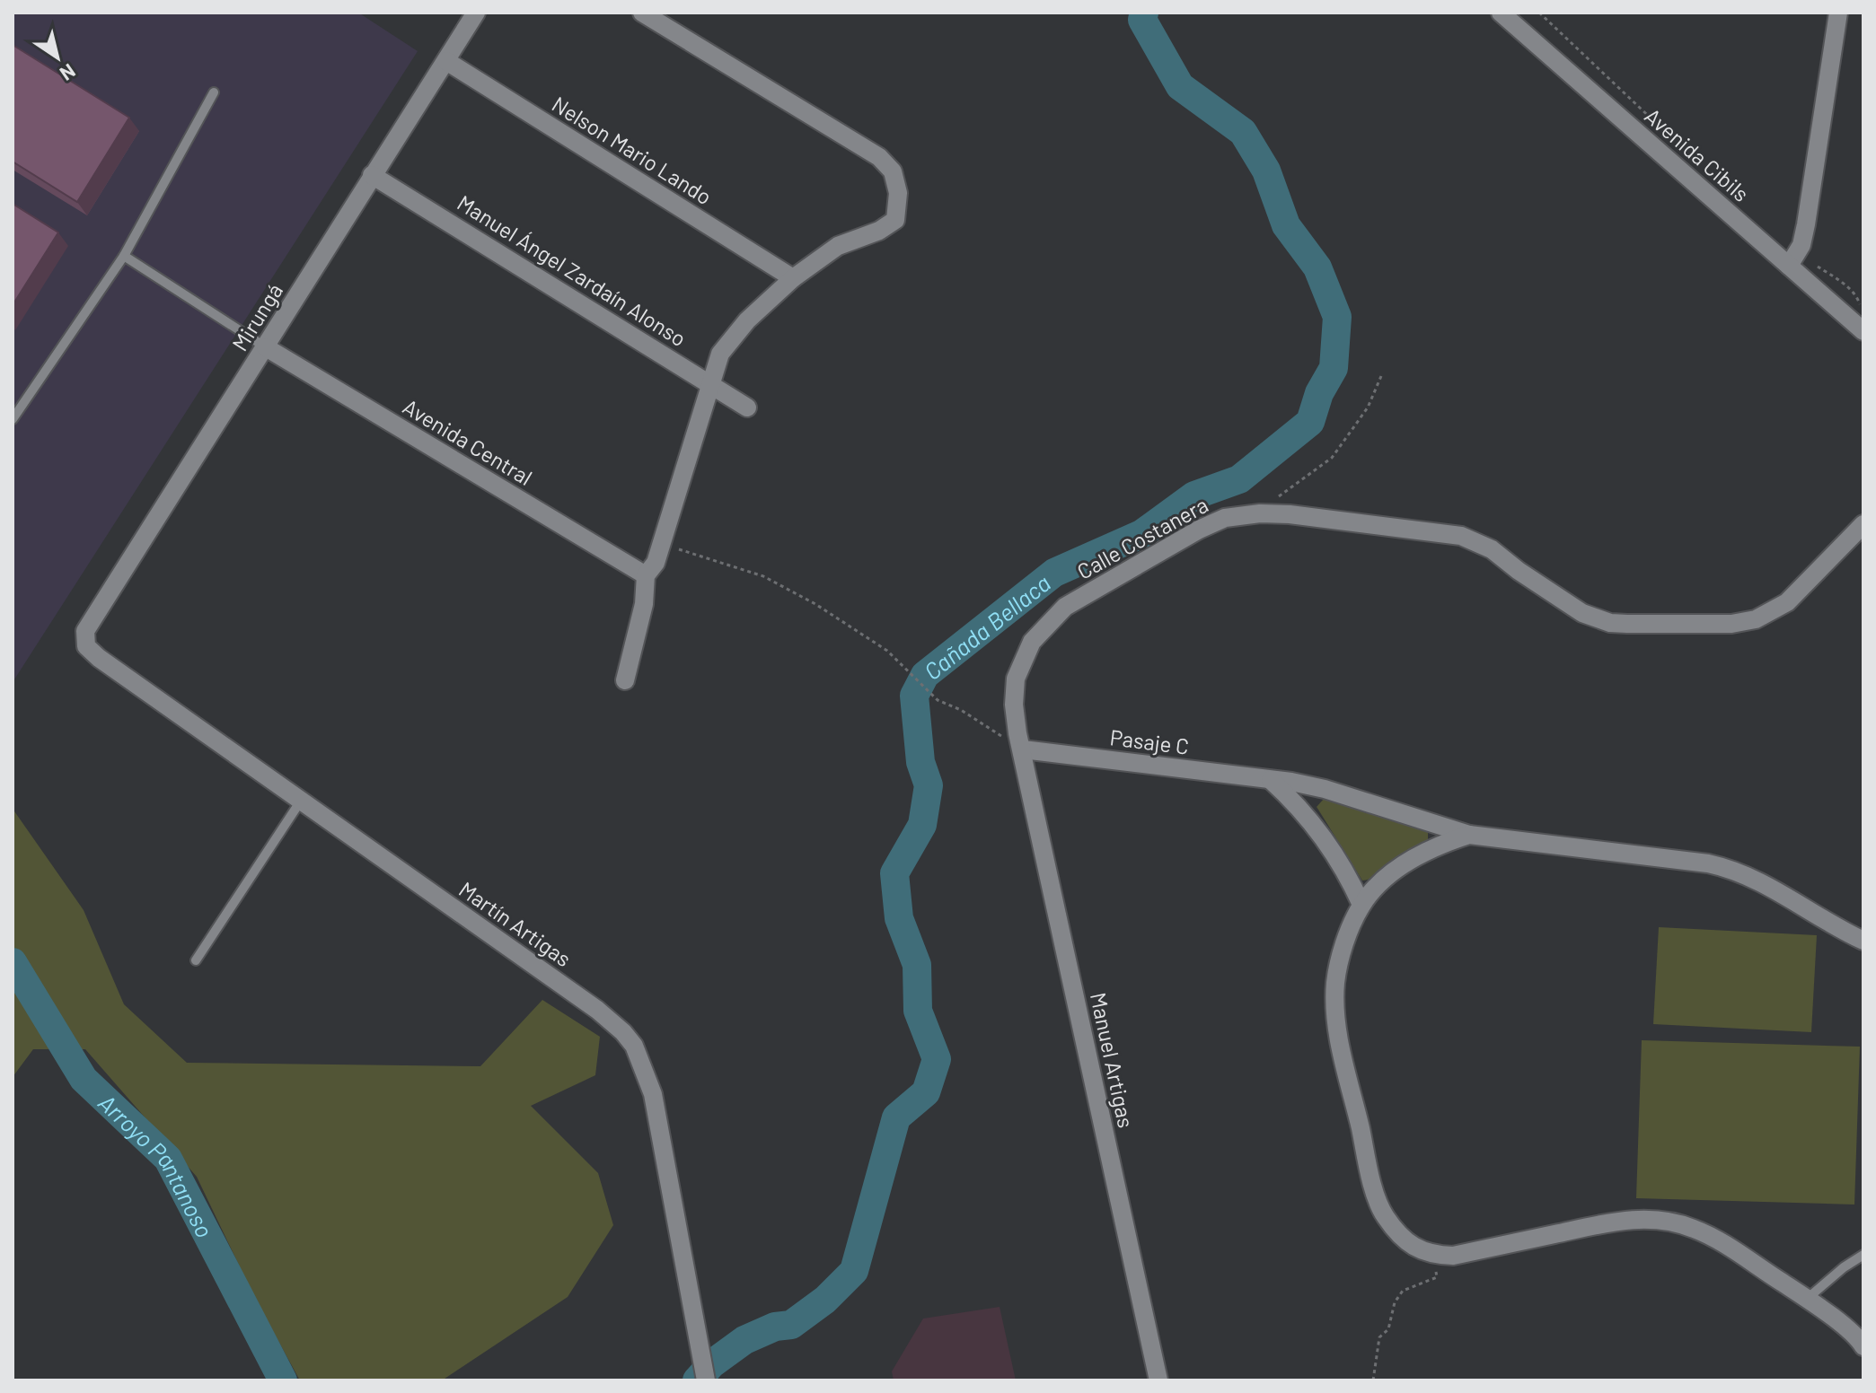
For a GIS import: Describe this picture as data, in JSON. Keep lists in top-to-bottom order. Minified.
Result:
{"streets":{"street":["Nelson Mario Lando","Avenida Cibils","Manuel Ángel Zardaín Alonso","Mirungá","Avenida Central","Calle Costanera","Pasaje C","Martín Artigas","Manuel Artigas"]},"crossings":[["Nelson Mario Lando","Mirungá"],["Manuel Ángel Zardaín Alonso","Mirungá"],["Mirungá","Avenida Central"],["Mirungá","Martín Artigas"],["Calle Costanera","Pasaje C"],["Calle Costanera","Manuel Artigas"],["Pasaje C","Manuel Artigas"]],"water":["Cañada Bellaca","Arroyo Pantanoso"],"north":"bottom right"}
